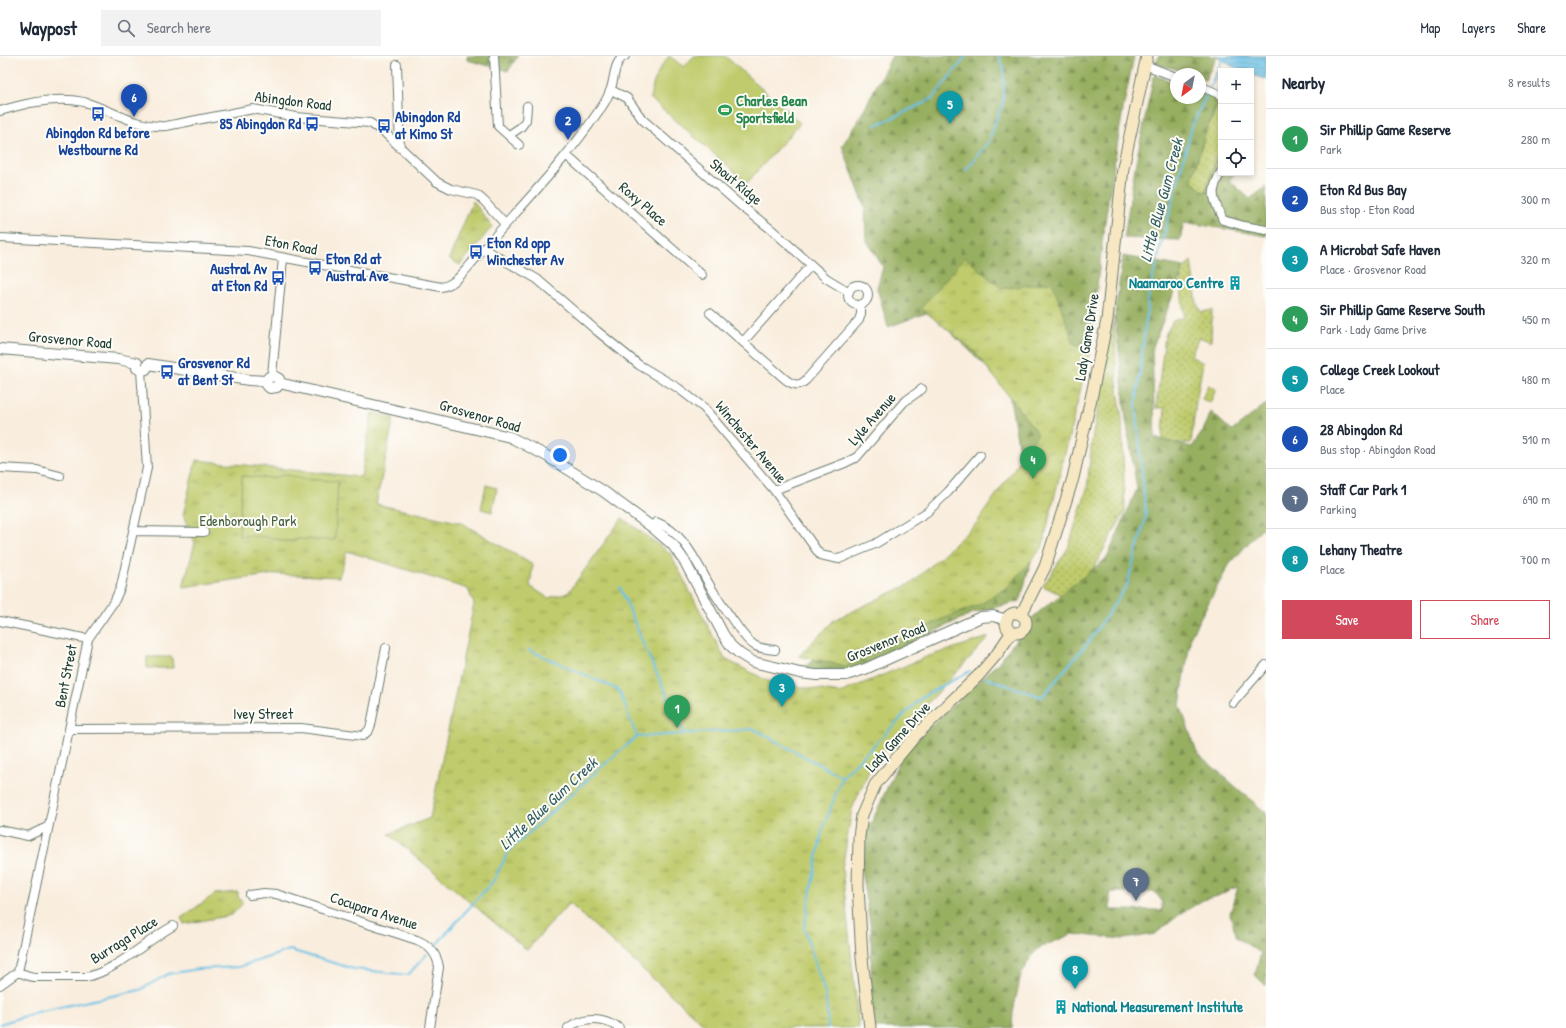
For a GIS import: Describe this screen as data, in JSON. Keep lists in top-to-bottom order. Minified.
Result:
{"streets":{"main road":["Lady Game Drive"],"street":["Abingdon Road","Shout Ridge","Roxy Place","Eton Road","Grosvenor Road","Lyle Avenue","Winchester Avenue","Bent Street","Ivey Street","Cocupara Avenue","Burraga Place"]},"crossings":[["Abingdon Road","Eton Road"],["Shout Ridge","Eton Road"],["Roxy Place","Eton Road"],["Eton Road","Winchester Avenue"],["Lady Game Drive","Grosvenor Road"],["Grosvenor Road","Bent Street"],["Lyle Avenue","Winchester Avenue"],["Bent Street","Ivey Street"],["Bent Street","Burraga Place"]],"water":["Little Blue Gum Creek"],"parks":["Edenborough Park"],"places":{"sports":["Charles Bean Sportsfield"],"bus stop":["Abingdon Rd before Westbourne Rd","85 Abingdon Rd","Abingdon Rd at Kimo St","Eton Rd opp Winchester Av","Eton Rd at Austral Ave","Austral Av at Eton Rd","Grosvenor Rd at Bent St"],"building":["Naamaroo Centre","National Measurement Institute"]},"north":"bottom left","page":{"header":"Waypost","search":"Search here","nav":["Map","Layers","Share"],"heading":["Nearby","8 results"],"map_buttons":["+","−"],"pins":["6","5","2","4","3","1","7","8"],"list":[{"mark":"1","name":"Sir Phillip Game Reserve","note":"Park","value":"280 m"},{"mark":"2","name":"Eton Rd Bus Bay","note":"Bus stop · Eton Road","value":"300 m"},{"mark":"3","name":"A Microbat Safe Haven","note":"Place · Grosvenor Road","value":"320 m"},{"mark":"4","name":"Sir Phillip Game Reserve South","note":"Park · Lady Game Drive","value":"450 m"},{"mark":"5","name":"College Creek Lookout","note":"Place","value":"480 m"},{"mark":"6","name":"28 Abingdon Rd","note":"Bus stop · Abingdon Road","value":"510 m"},{"mark":"7","name":"Staff Car Park 1","note":"Parking","value":"690 m"},{"mark":"8","name":"Lehany Theatre","note":"Place","value":"700 m"}],"buttons":["Save","Share"]}}
